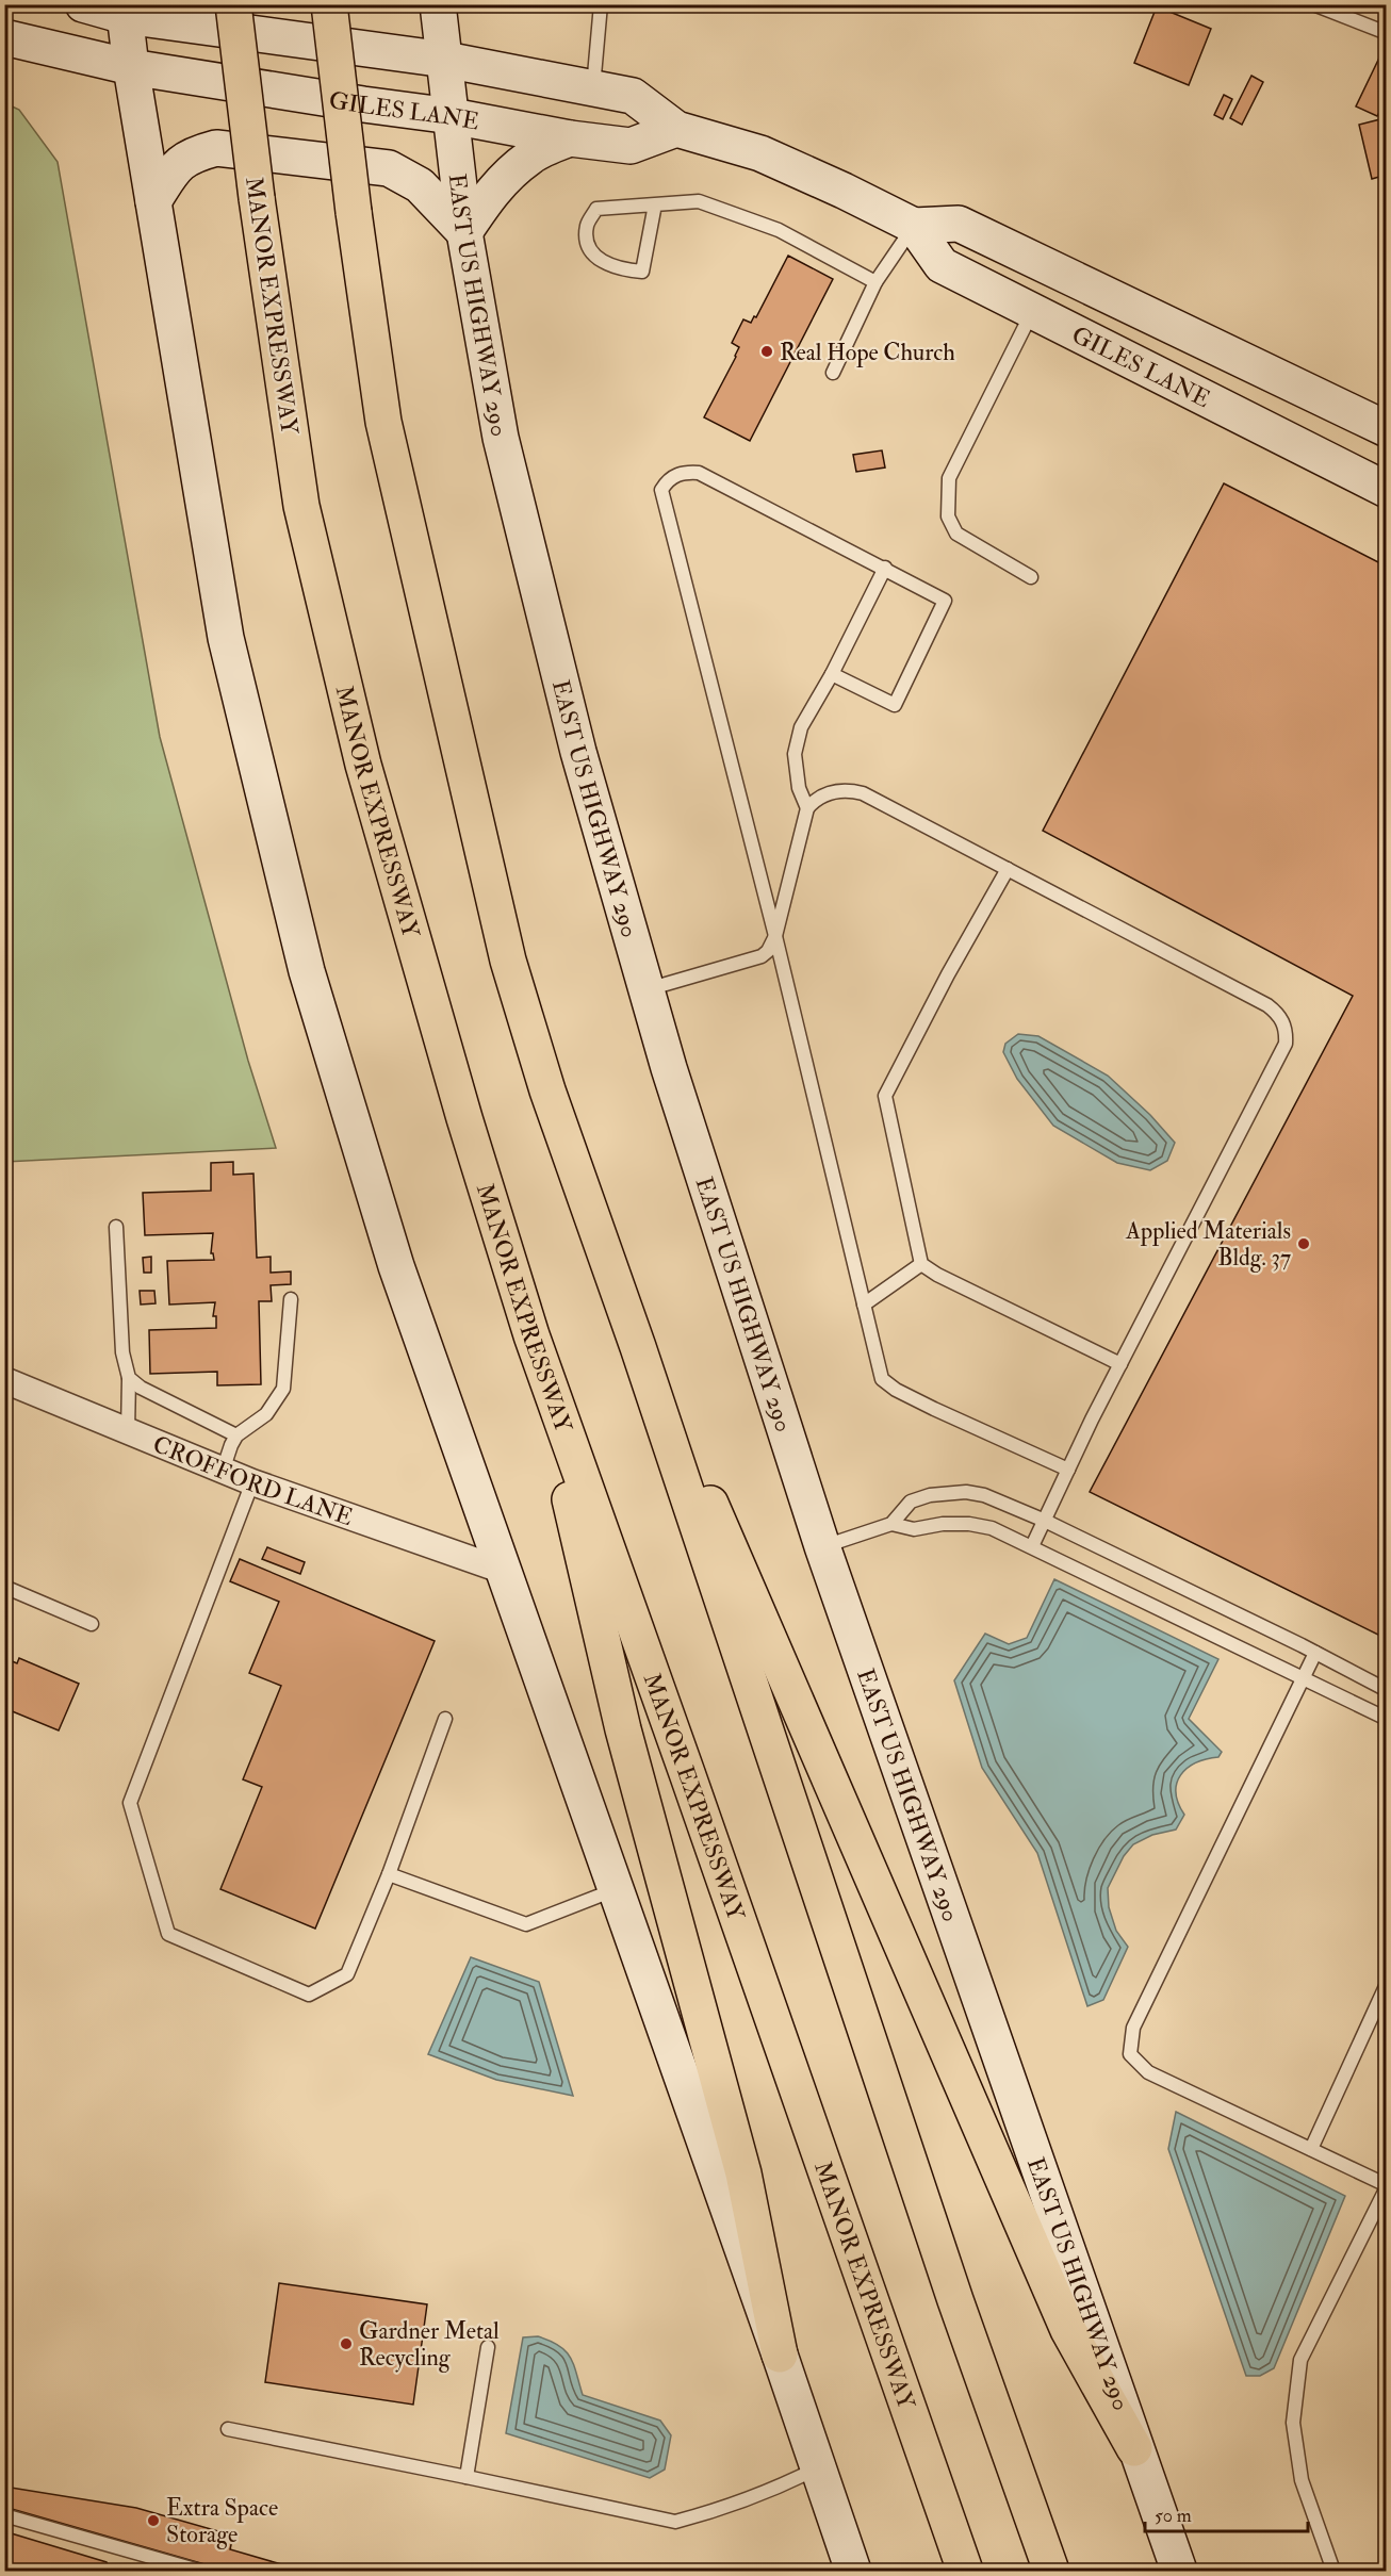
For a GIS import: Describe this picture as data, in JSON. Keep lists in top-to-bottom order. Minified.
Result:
{"streets":{"highway":["MANOR EXPRESSWAY"],"main road":["GILES LANE","EAST US HIGHWAY 290"],"street":["CROFFORD LANE"]},"crossings":[["GILES LANE","EAST US HIGHWAY 290"]],"places":["Real Hope Church","Applied Materials Bldg. 37","Gardner Metal Recycling","Extra Space Storage"],"scale_bar":"50 m"}
